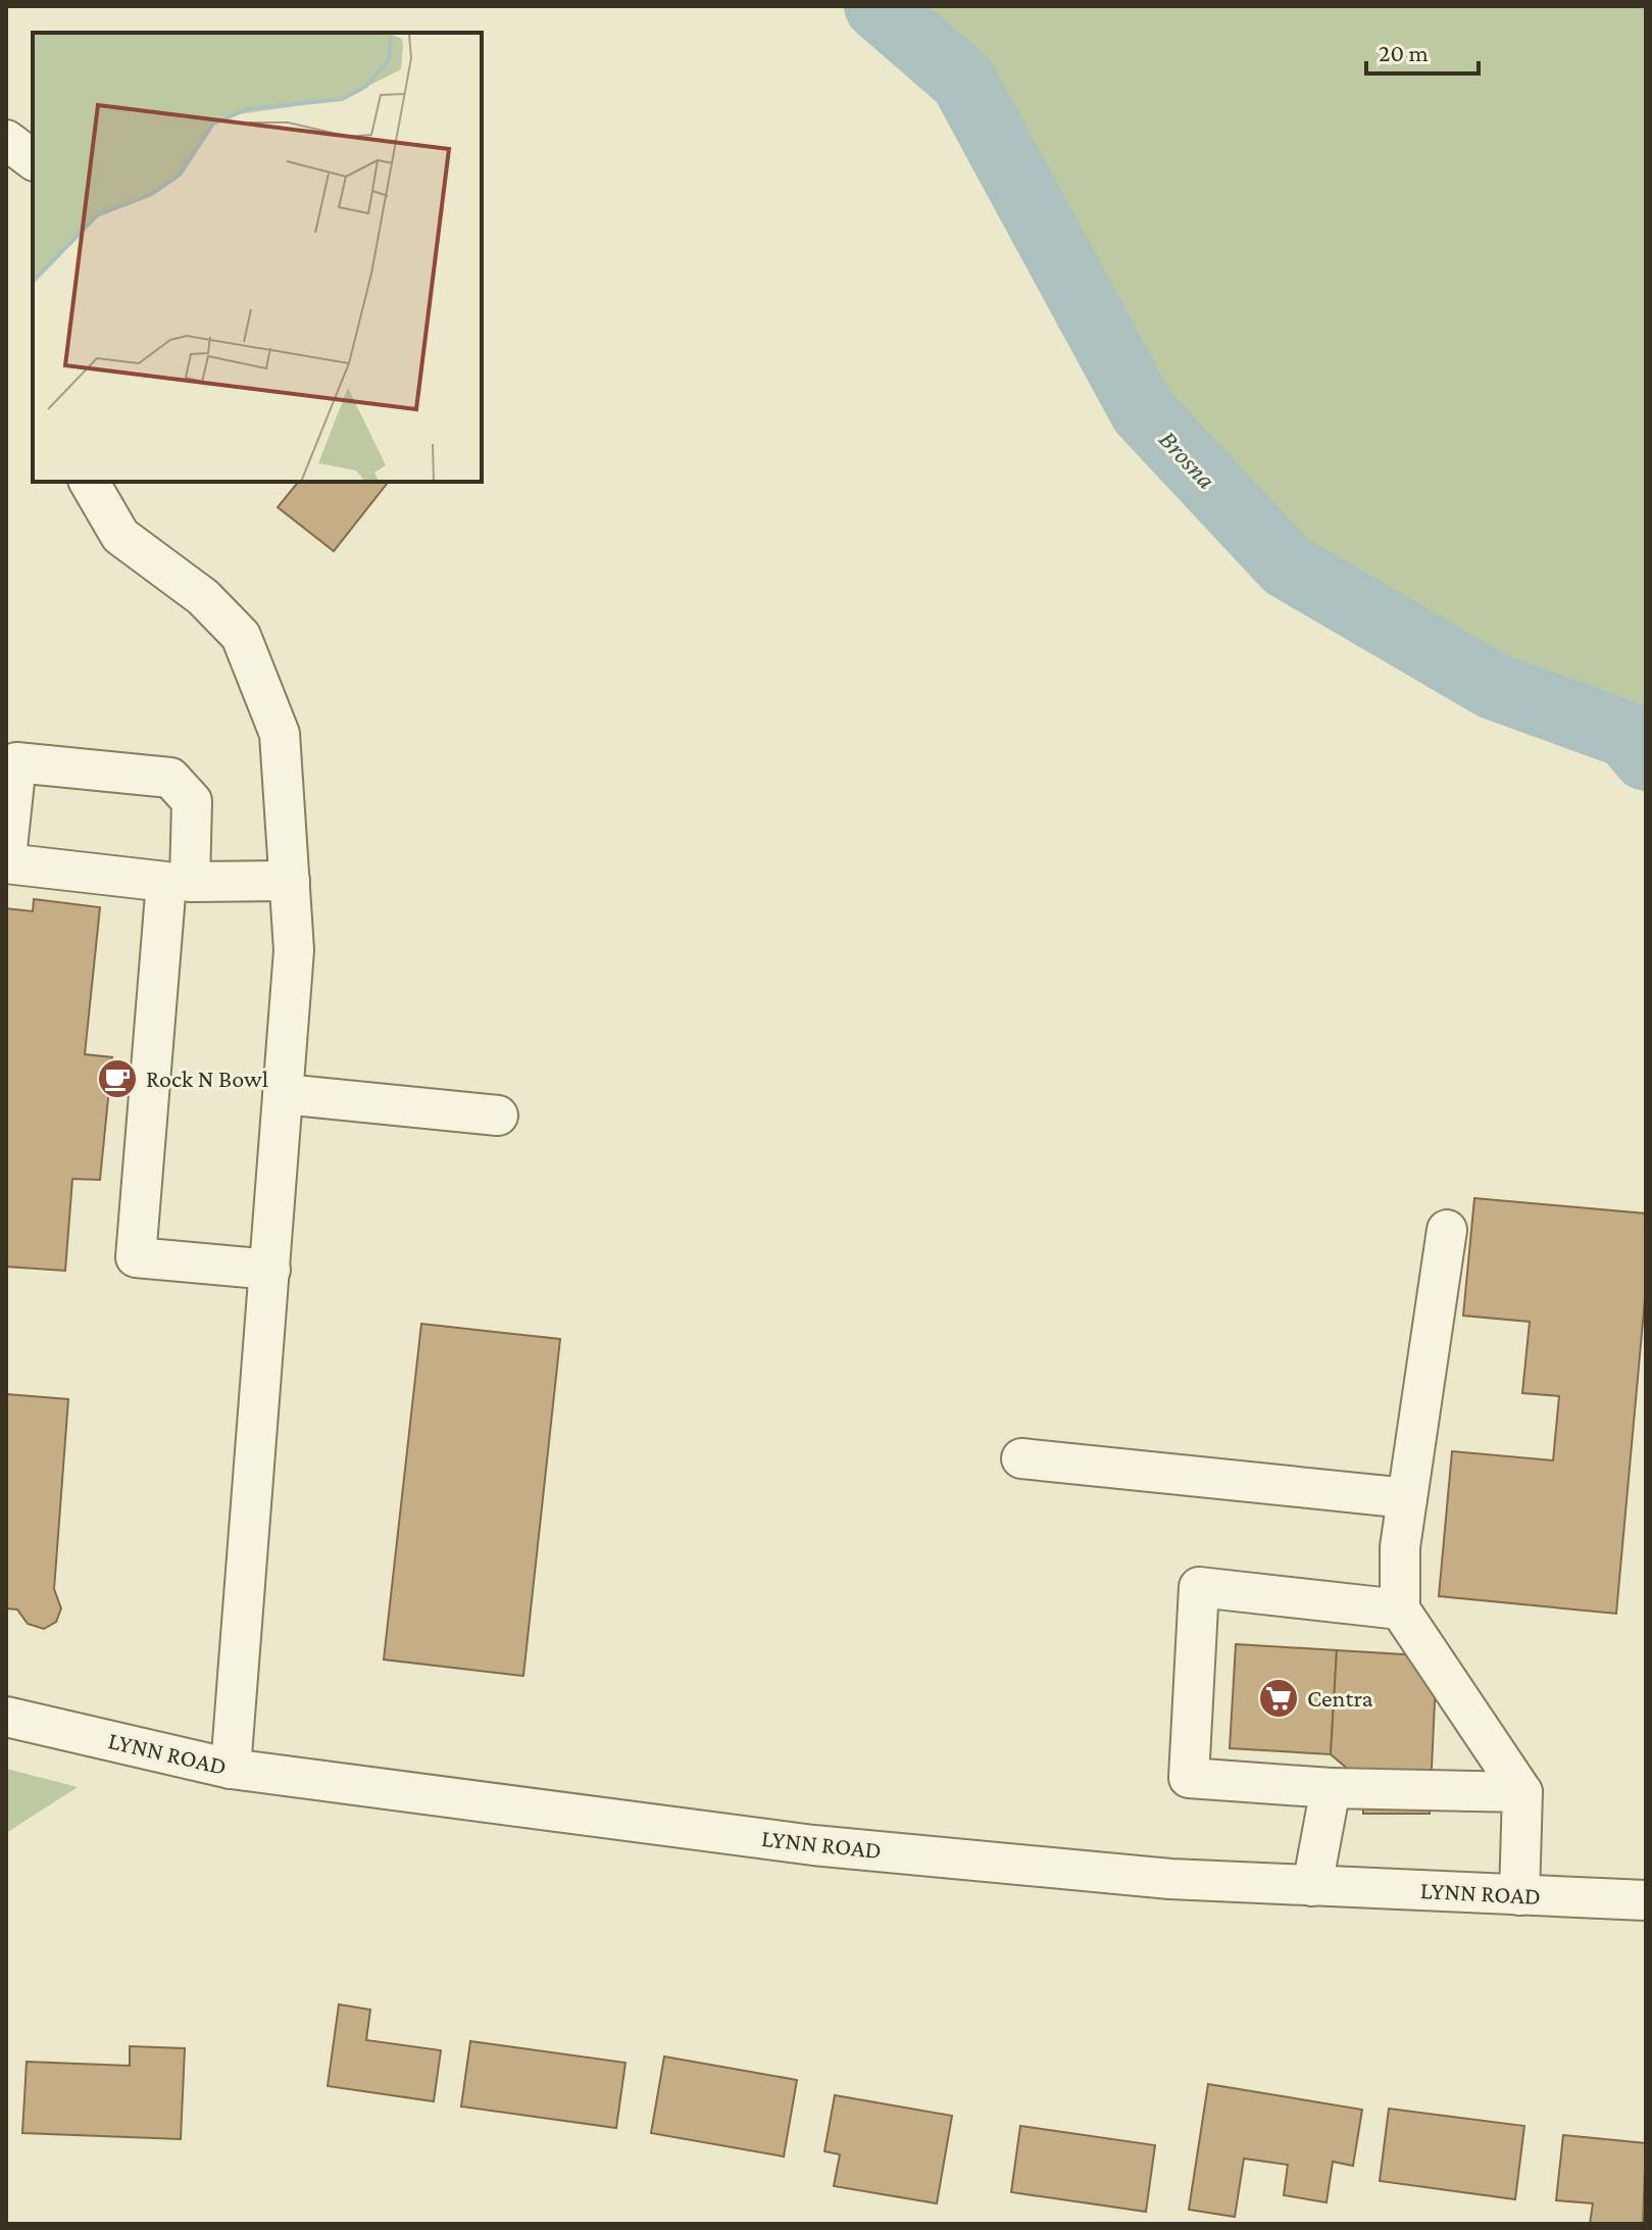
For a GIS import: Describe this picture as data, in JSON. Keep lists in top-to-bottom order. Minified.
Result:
{"streets":{"street":["LYNN ROAD"]},"water":["Brosna"],"places":{"cafe":["Rock N Bowl"],"supermarket":["Centra"]},"scale_bar":"20 m"}
